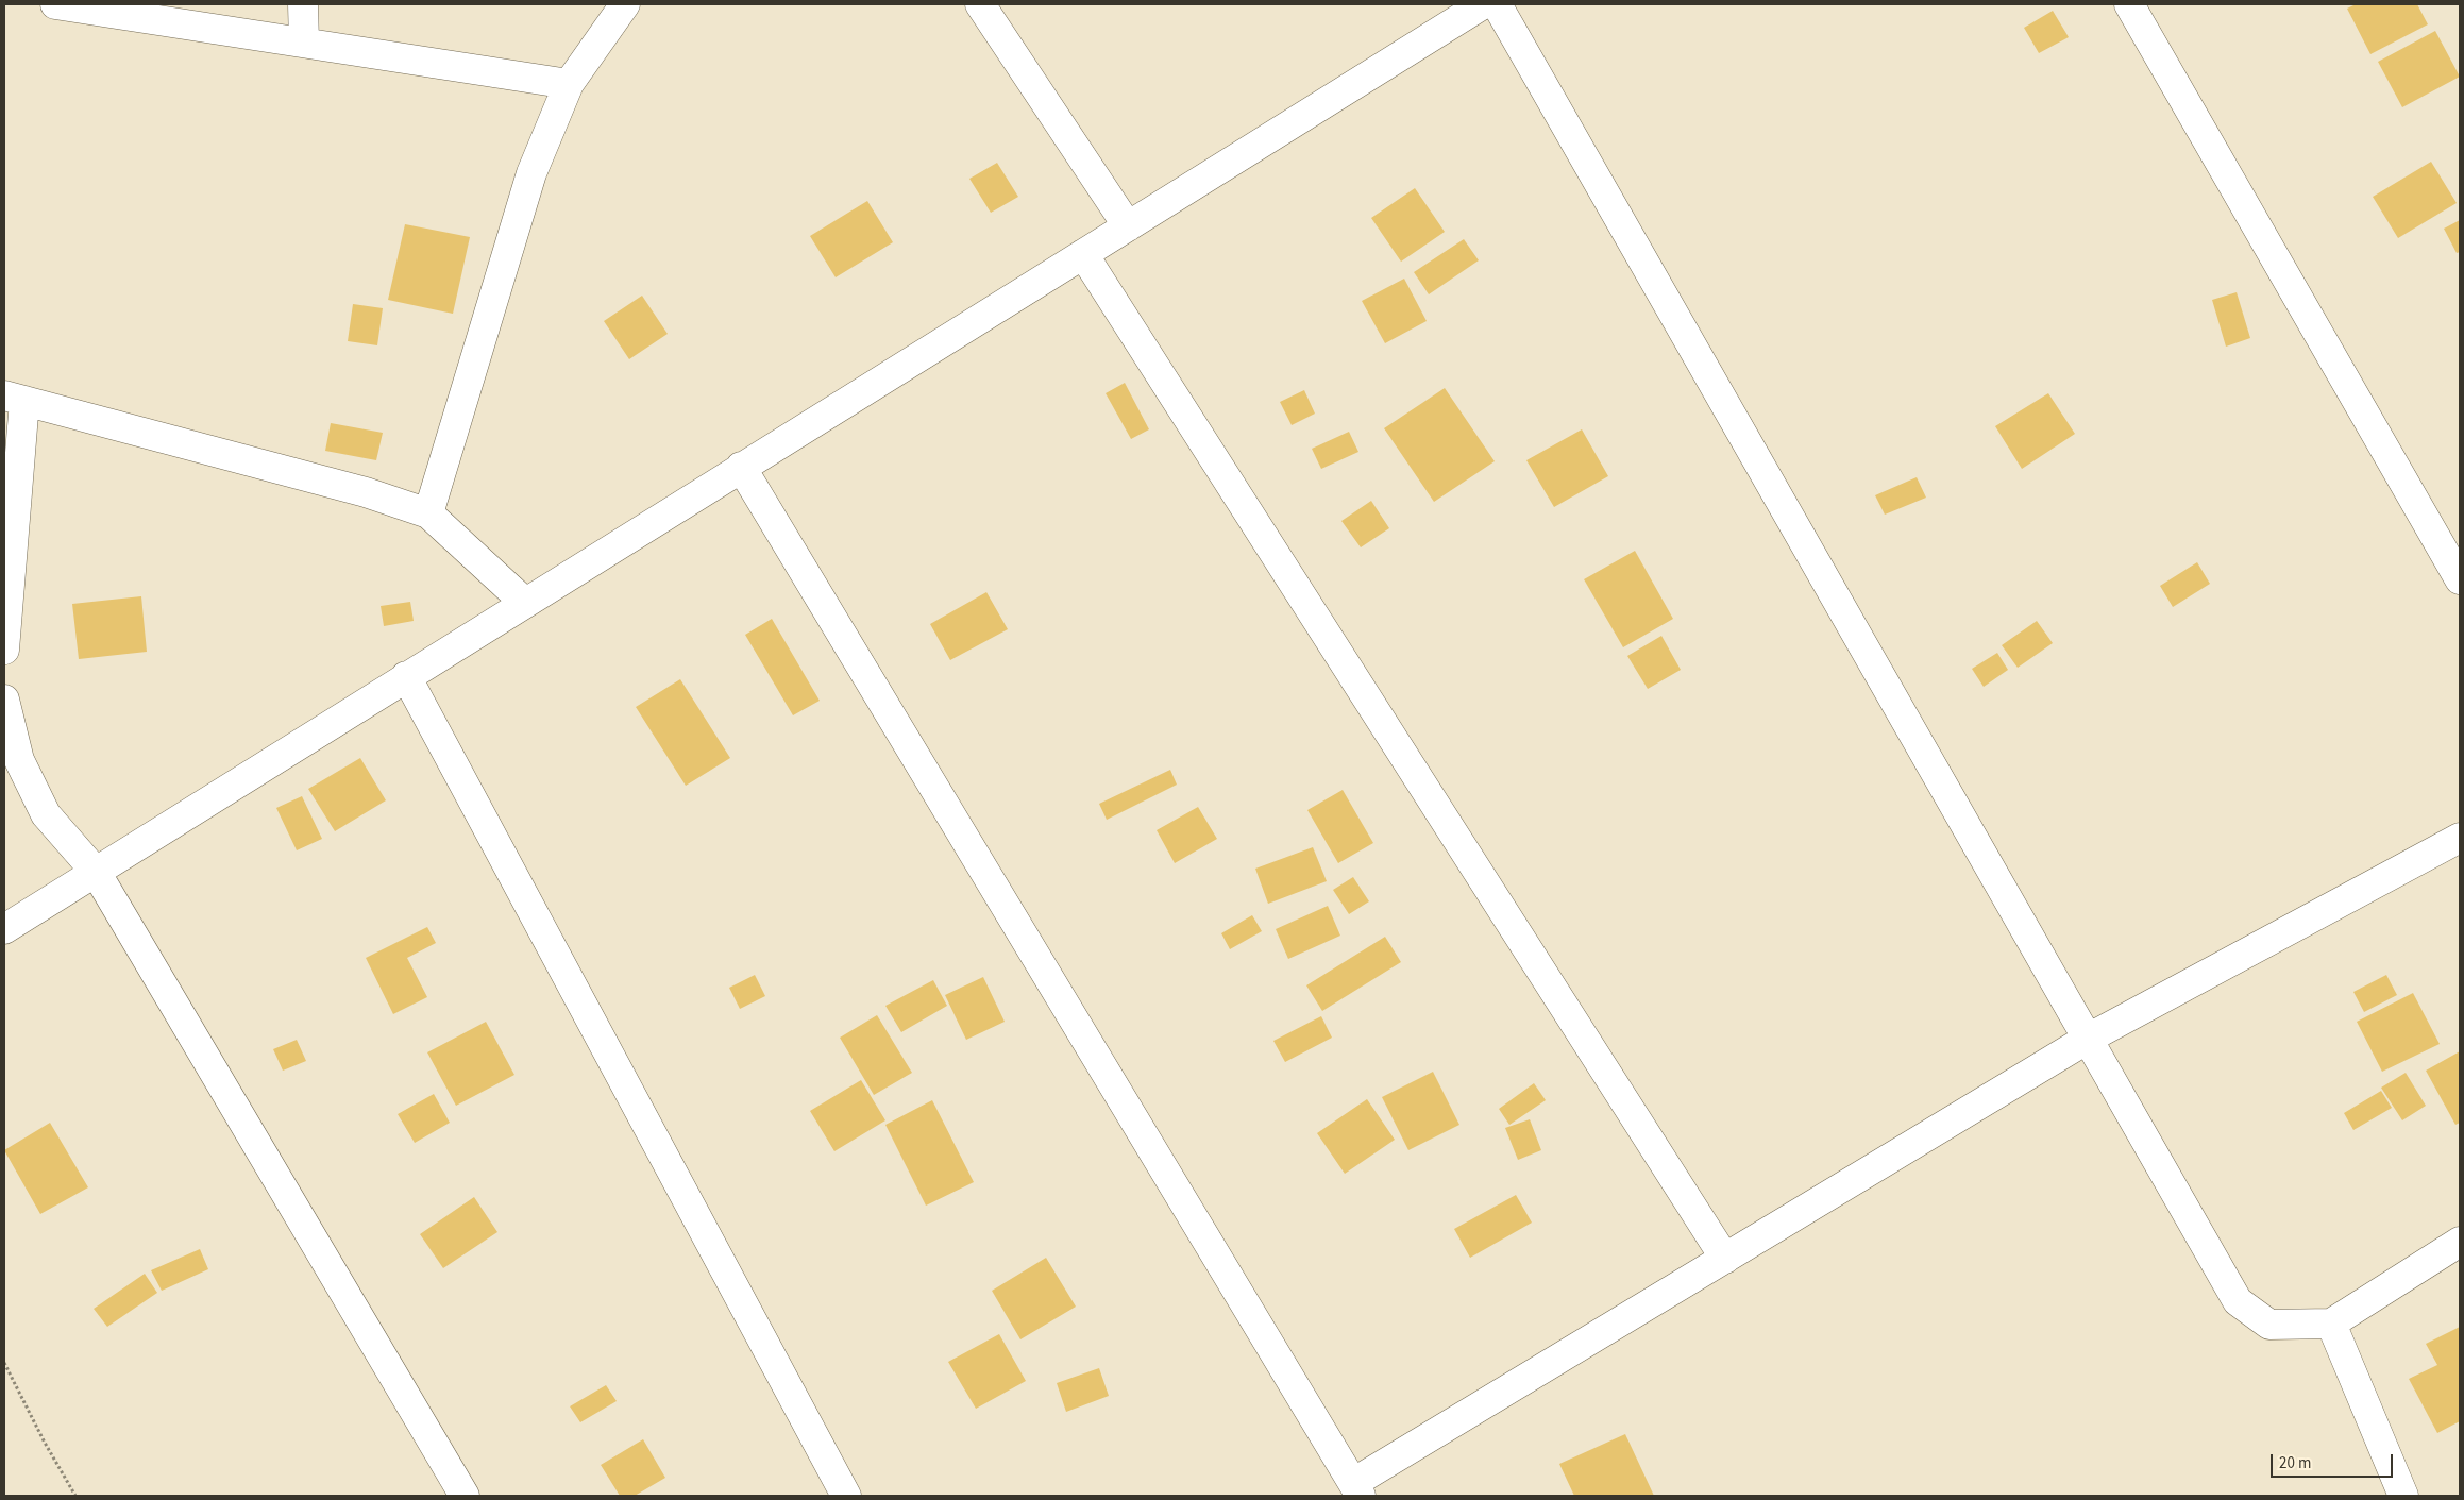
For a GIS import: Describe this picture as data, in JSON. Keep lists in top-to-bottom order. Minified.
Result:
{"scale_bar":"20 m"}
